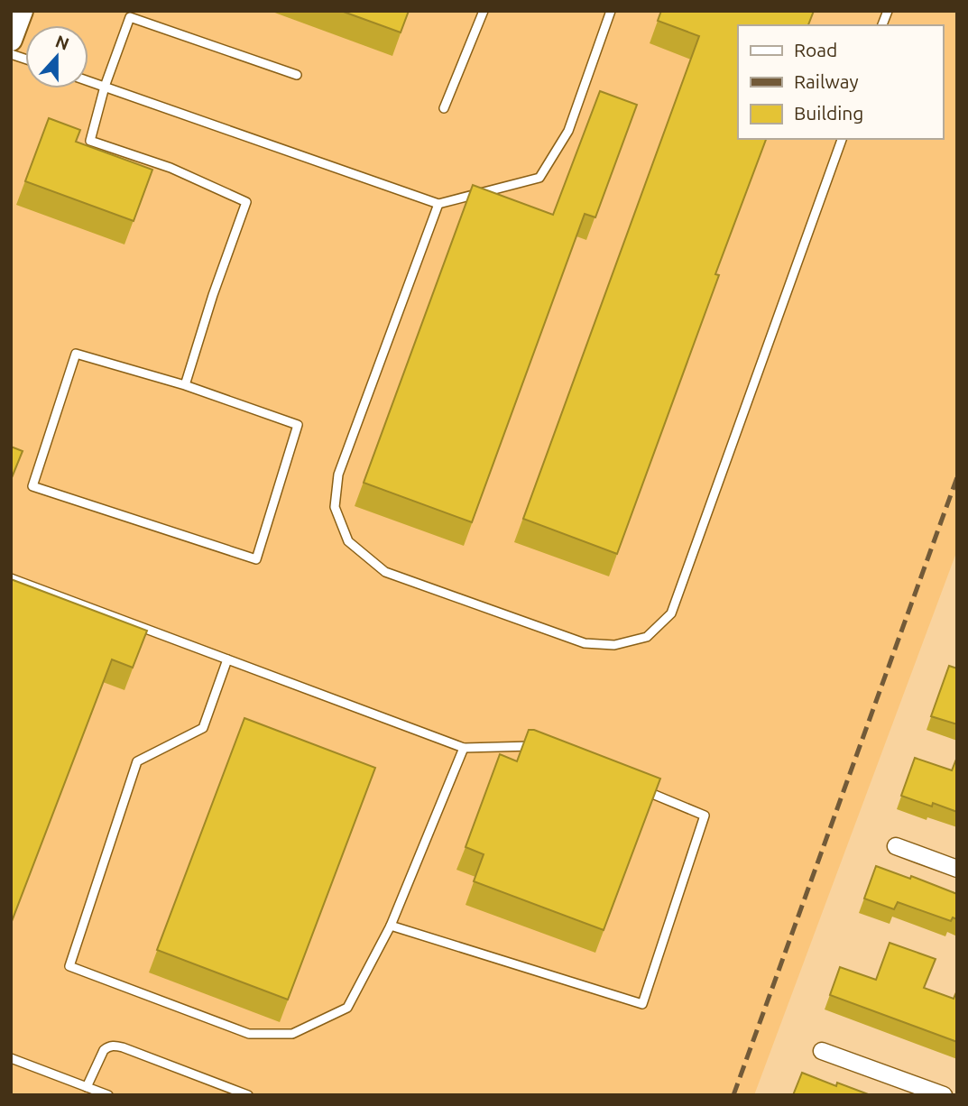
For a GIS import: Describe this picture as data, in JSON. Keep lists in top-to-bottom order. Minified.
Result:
{"legend":["Road","Railway","Building"],"north":"top"}
